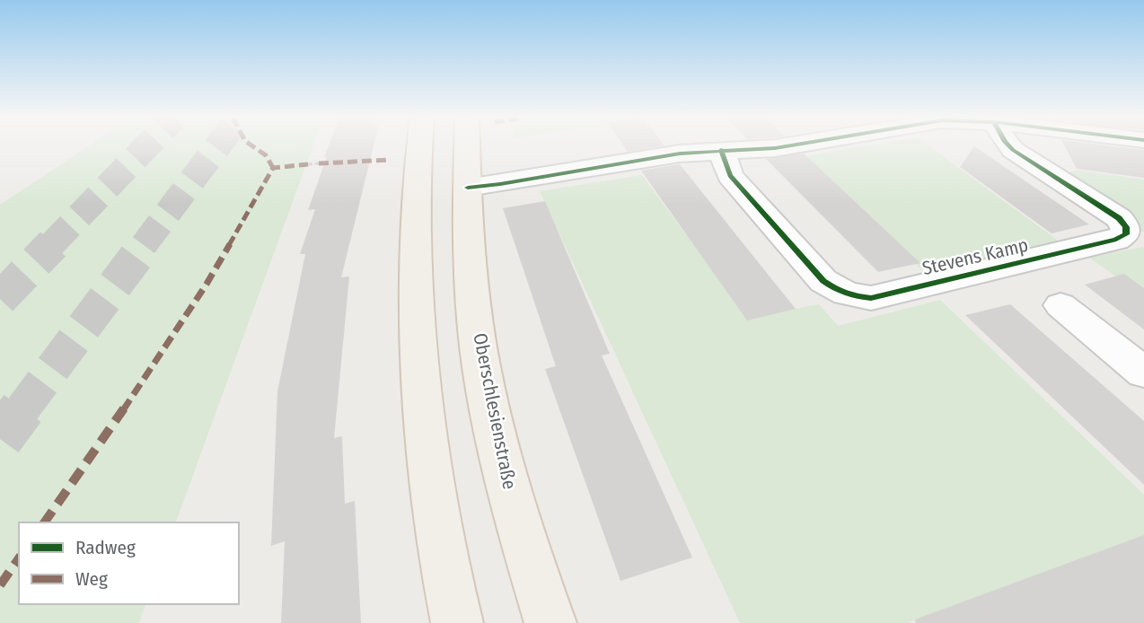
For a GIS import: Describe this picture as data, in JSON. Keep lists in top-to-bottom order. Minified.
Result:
{"streets":{"main road":["Oberschlesienstraße"],"street":["Stevens Kamp"]},"legend":["Radweg","Weg"]}
